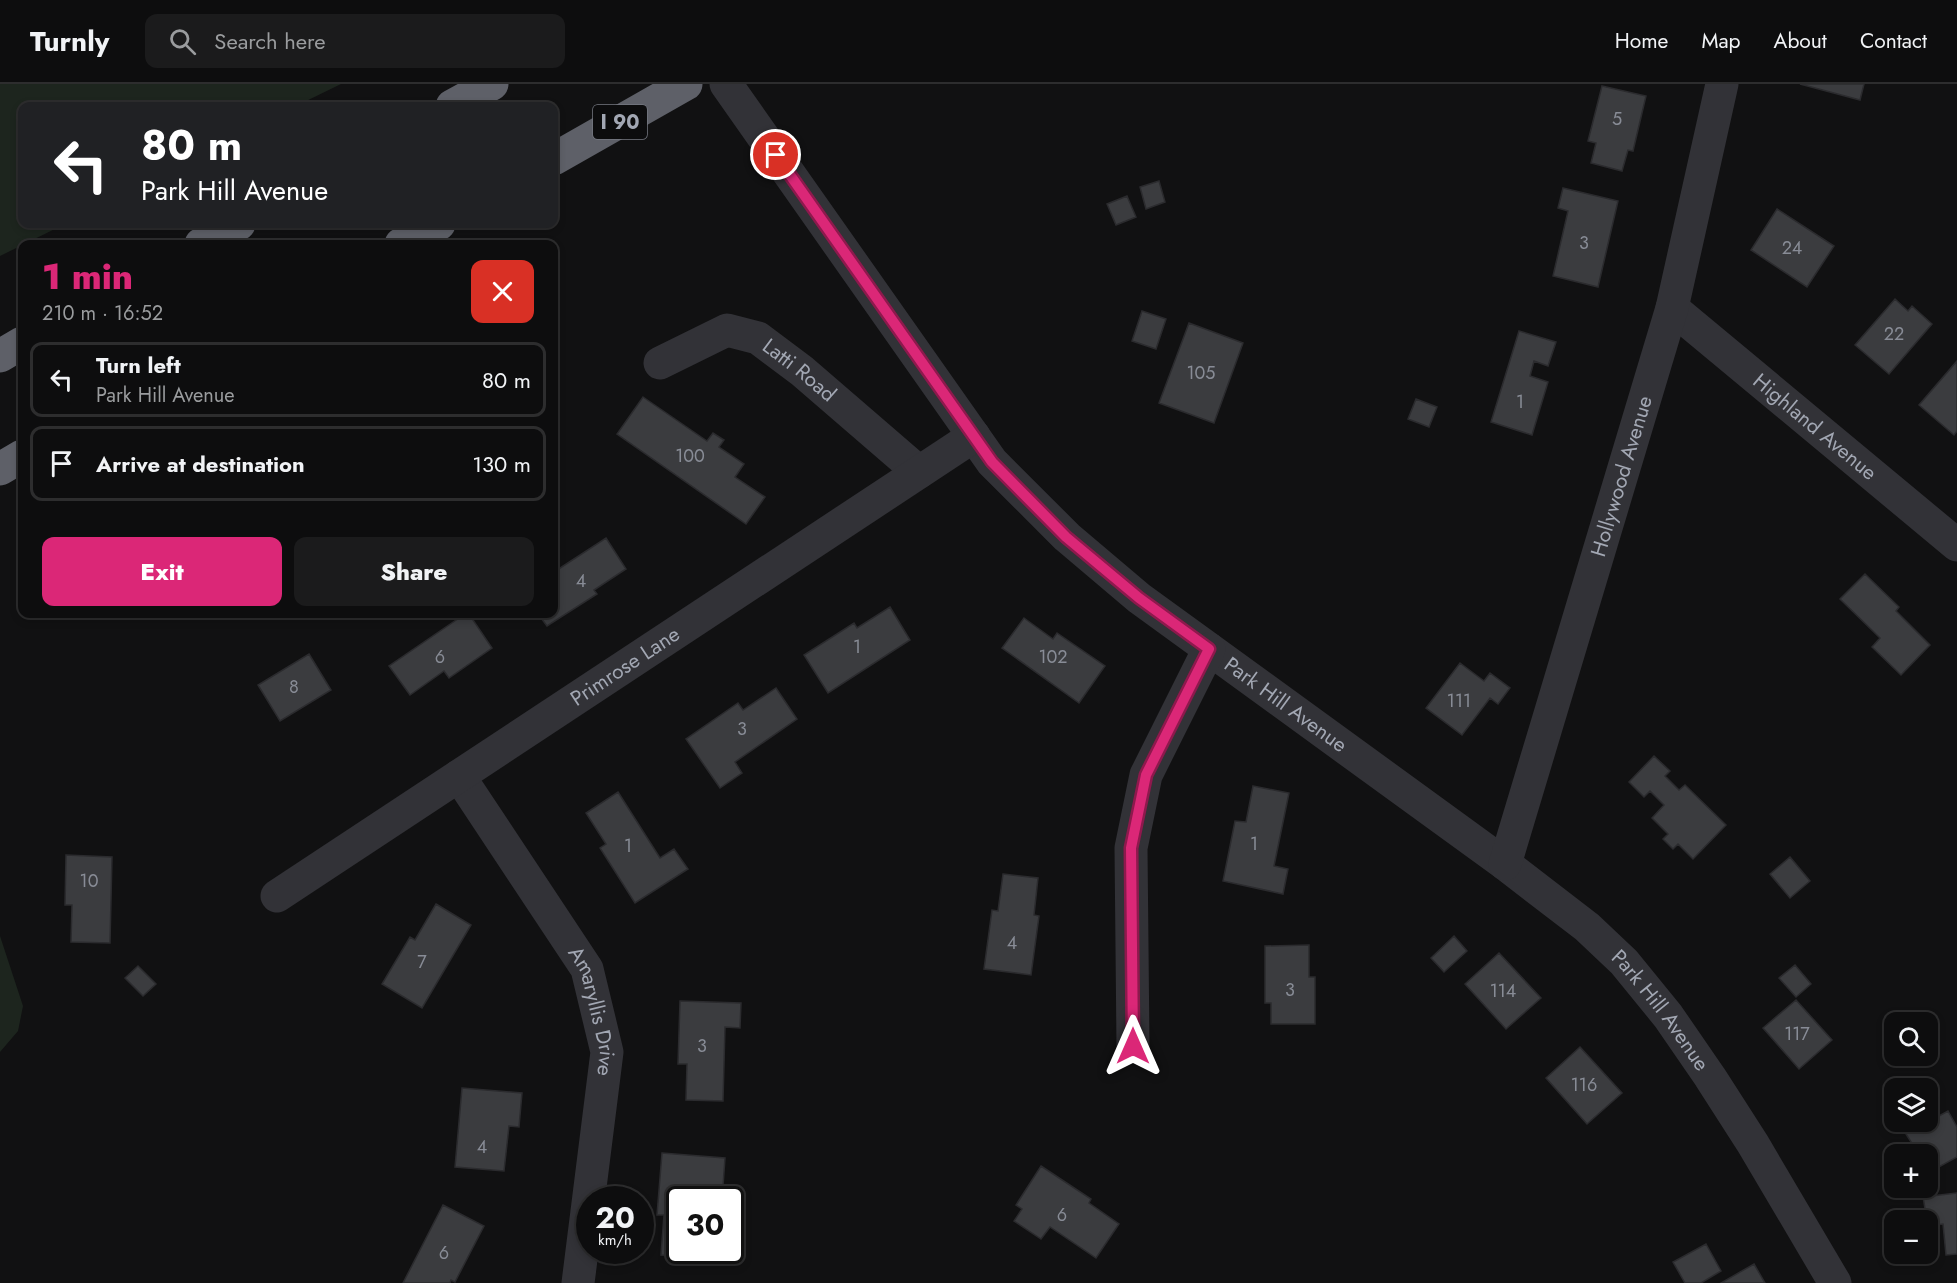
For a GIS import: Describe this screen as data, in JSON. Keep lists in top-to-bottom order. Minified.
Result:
{"streets":{"highway":["I 90"],"street":["Latti Road","Highland Avenue","Hollywood Avenue","Primrose Lane","Park Hill Avenue","Amaryllis Drive"]},"crossings":[["Latti Road","Primrose Lane"],["Highland Avenue","Hollywood Avenue"],["Hollywood Avenue","Park Hill Avenue"],["Primrose Lane","Park Hill Avenue"],["Primrose Lane","Amaryllis Drive"]],"house_numbers":["5","3","24","22","105","1","100","4","1","6","102","8","111","3","1","1","10","4","7","3","114","117","3","116","4","6","6"],"page":{"header":"Turnly","search":"Search here","nav":["Home","Map","About","Contact"],"turn":["80 m","Park Hill Avenue"],"heading":["1 min","210 m · 16:52"],"list":[{"name":"Turn left","note":"Park Hill Avenue","value":"80 m"},{"name":"Arrive at destination","value":"130 m"}],"buttons":["Exit","Share"],"map_buttons":["+","−"],"speed":"20 km/h","limit":"30"}}
